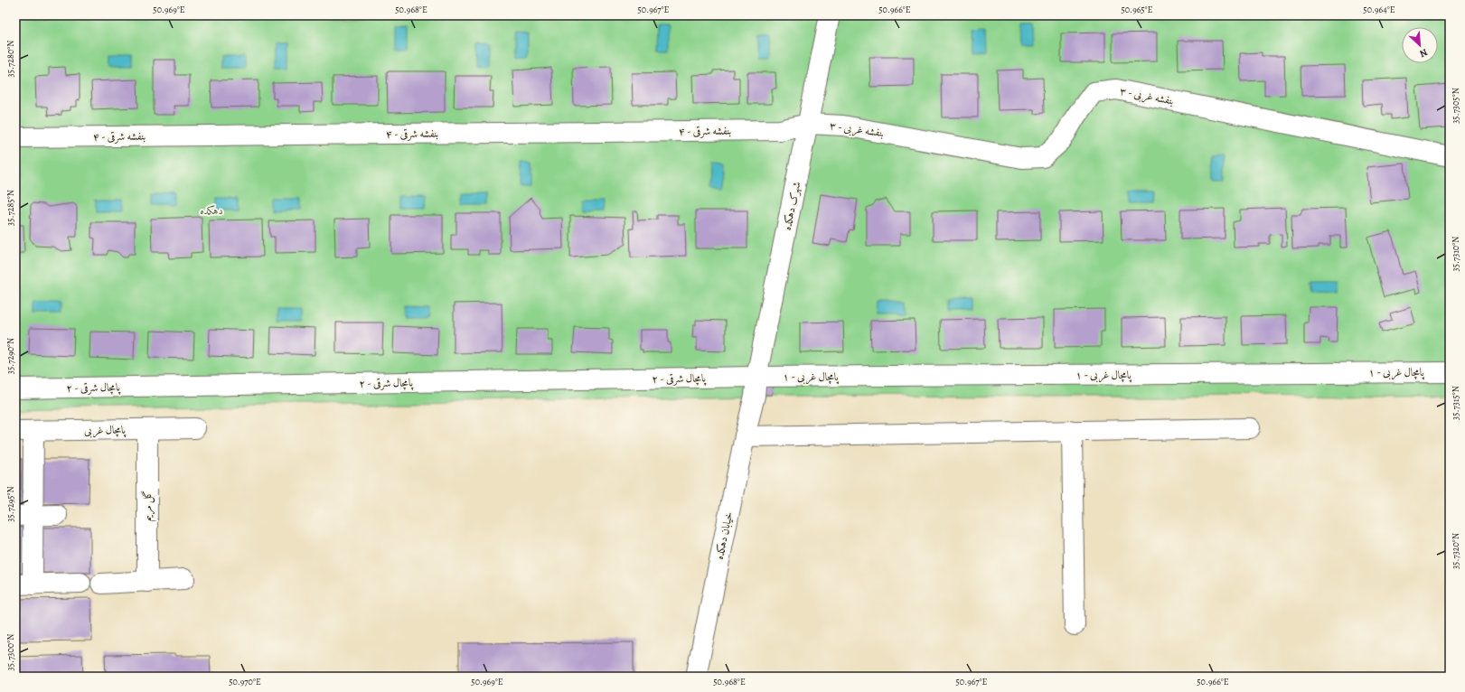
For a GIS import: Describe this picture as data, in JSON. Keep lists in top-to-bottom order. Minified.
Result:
{"streets":{"street":["بنفشه غربی - ۳","بنفشه شرقی - ۴","شهرک دهکده","پامچال غربی - ۱","پامچال شرقی - ۲","پامچال غربی","گل مریم","خیابان دهکده"]},"crossings":[["بنفشه غربی - ۳","بنفشه شرقی - ۴"],["بنفشه غربی - ۳","شهرک دهکده"],["بنفشه شرقی - ۴","شهرک دهکده"],["شهرک دهکده","پامچال غربی - ۱"],["شهرک دهکده","پامچال شرقی - ۲"],["شهرک دهکده","خیابان دهکده"],["پامچال غربی - ۱","پامچال شرقی - ۲"],["پامچال غربی - ۱","خیابان دهکده"],["پامچال شرقی - ۲","خیابان دهکده"],["پامچال غربی","گل مریم"]],"parks":["دهکده"],"north":"bottom right","coordinates":["50.969°E","50.968°E","50.967°E","50.966°E","50.965°E","50.964°E","35.7280°N","35.7305°N","35.7285°N","35.7310°N","35.7290°N","35.7315°N","35.7295°N","35.7320°N","35.7300°N","50.970°E"]}
